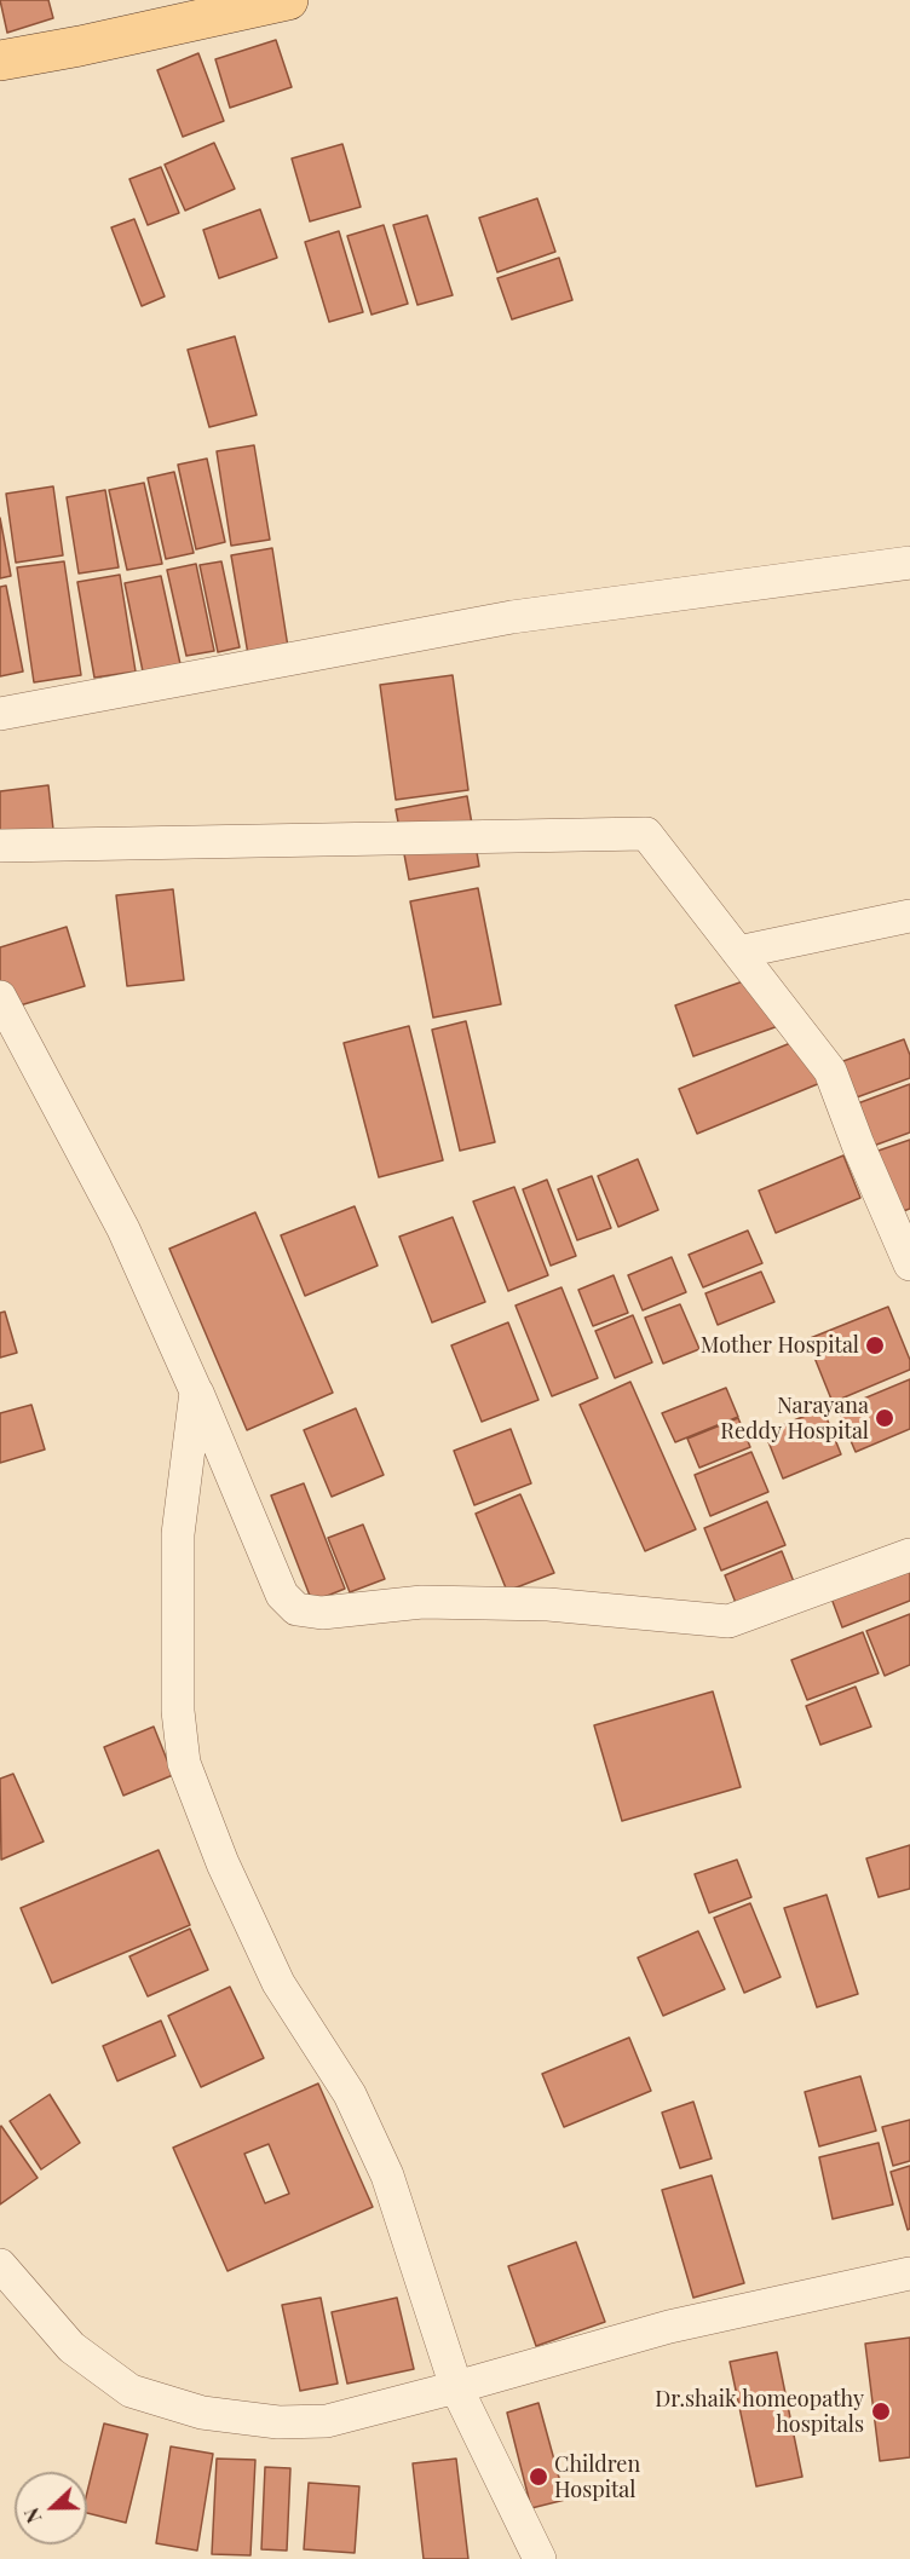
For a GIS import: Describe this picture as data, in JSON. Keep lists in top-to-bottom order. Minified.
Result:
{"places":["Mother Hospital","Narayana Reddy Hospital","Dr.shaik homeopathy hospitals","Children Hospital"],"north":"left"}
